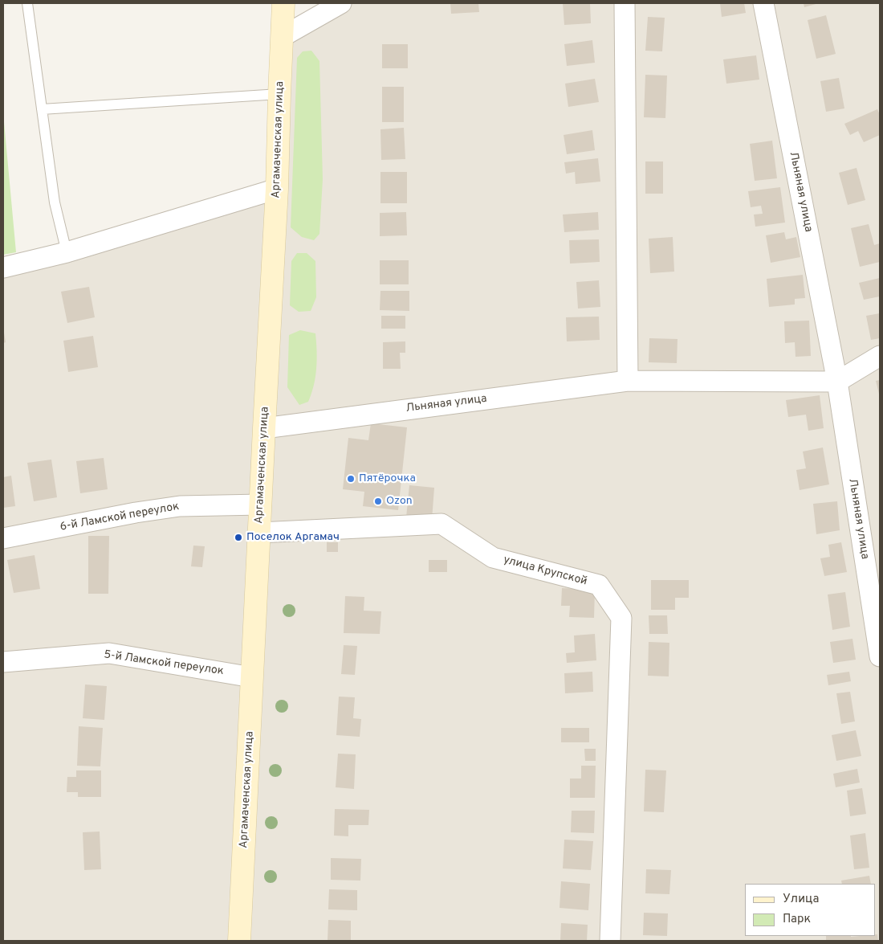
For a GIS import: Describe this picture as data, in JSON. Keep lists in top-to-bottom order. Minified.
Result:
{"streets":{"main road":["Аргамаченская улица"],"street":["Льняная улица","6-й Ламской переулок","улица Крупской","5-й Ламской переулок"]},"crossings":[["Аргамаченская улица","Льняная улица"],["Аргамаченская улица","6-й Ламской переулок"],["Аргамаченская улица","улица Крупской"],["Аргамаченская улица","5-й Ламской переулок"]],"places":["Пятёрочка","Ozon","Поселок Аргамач"],"legend":["Улица","Парк"]}
